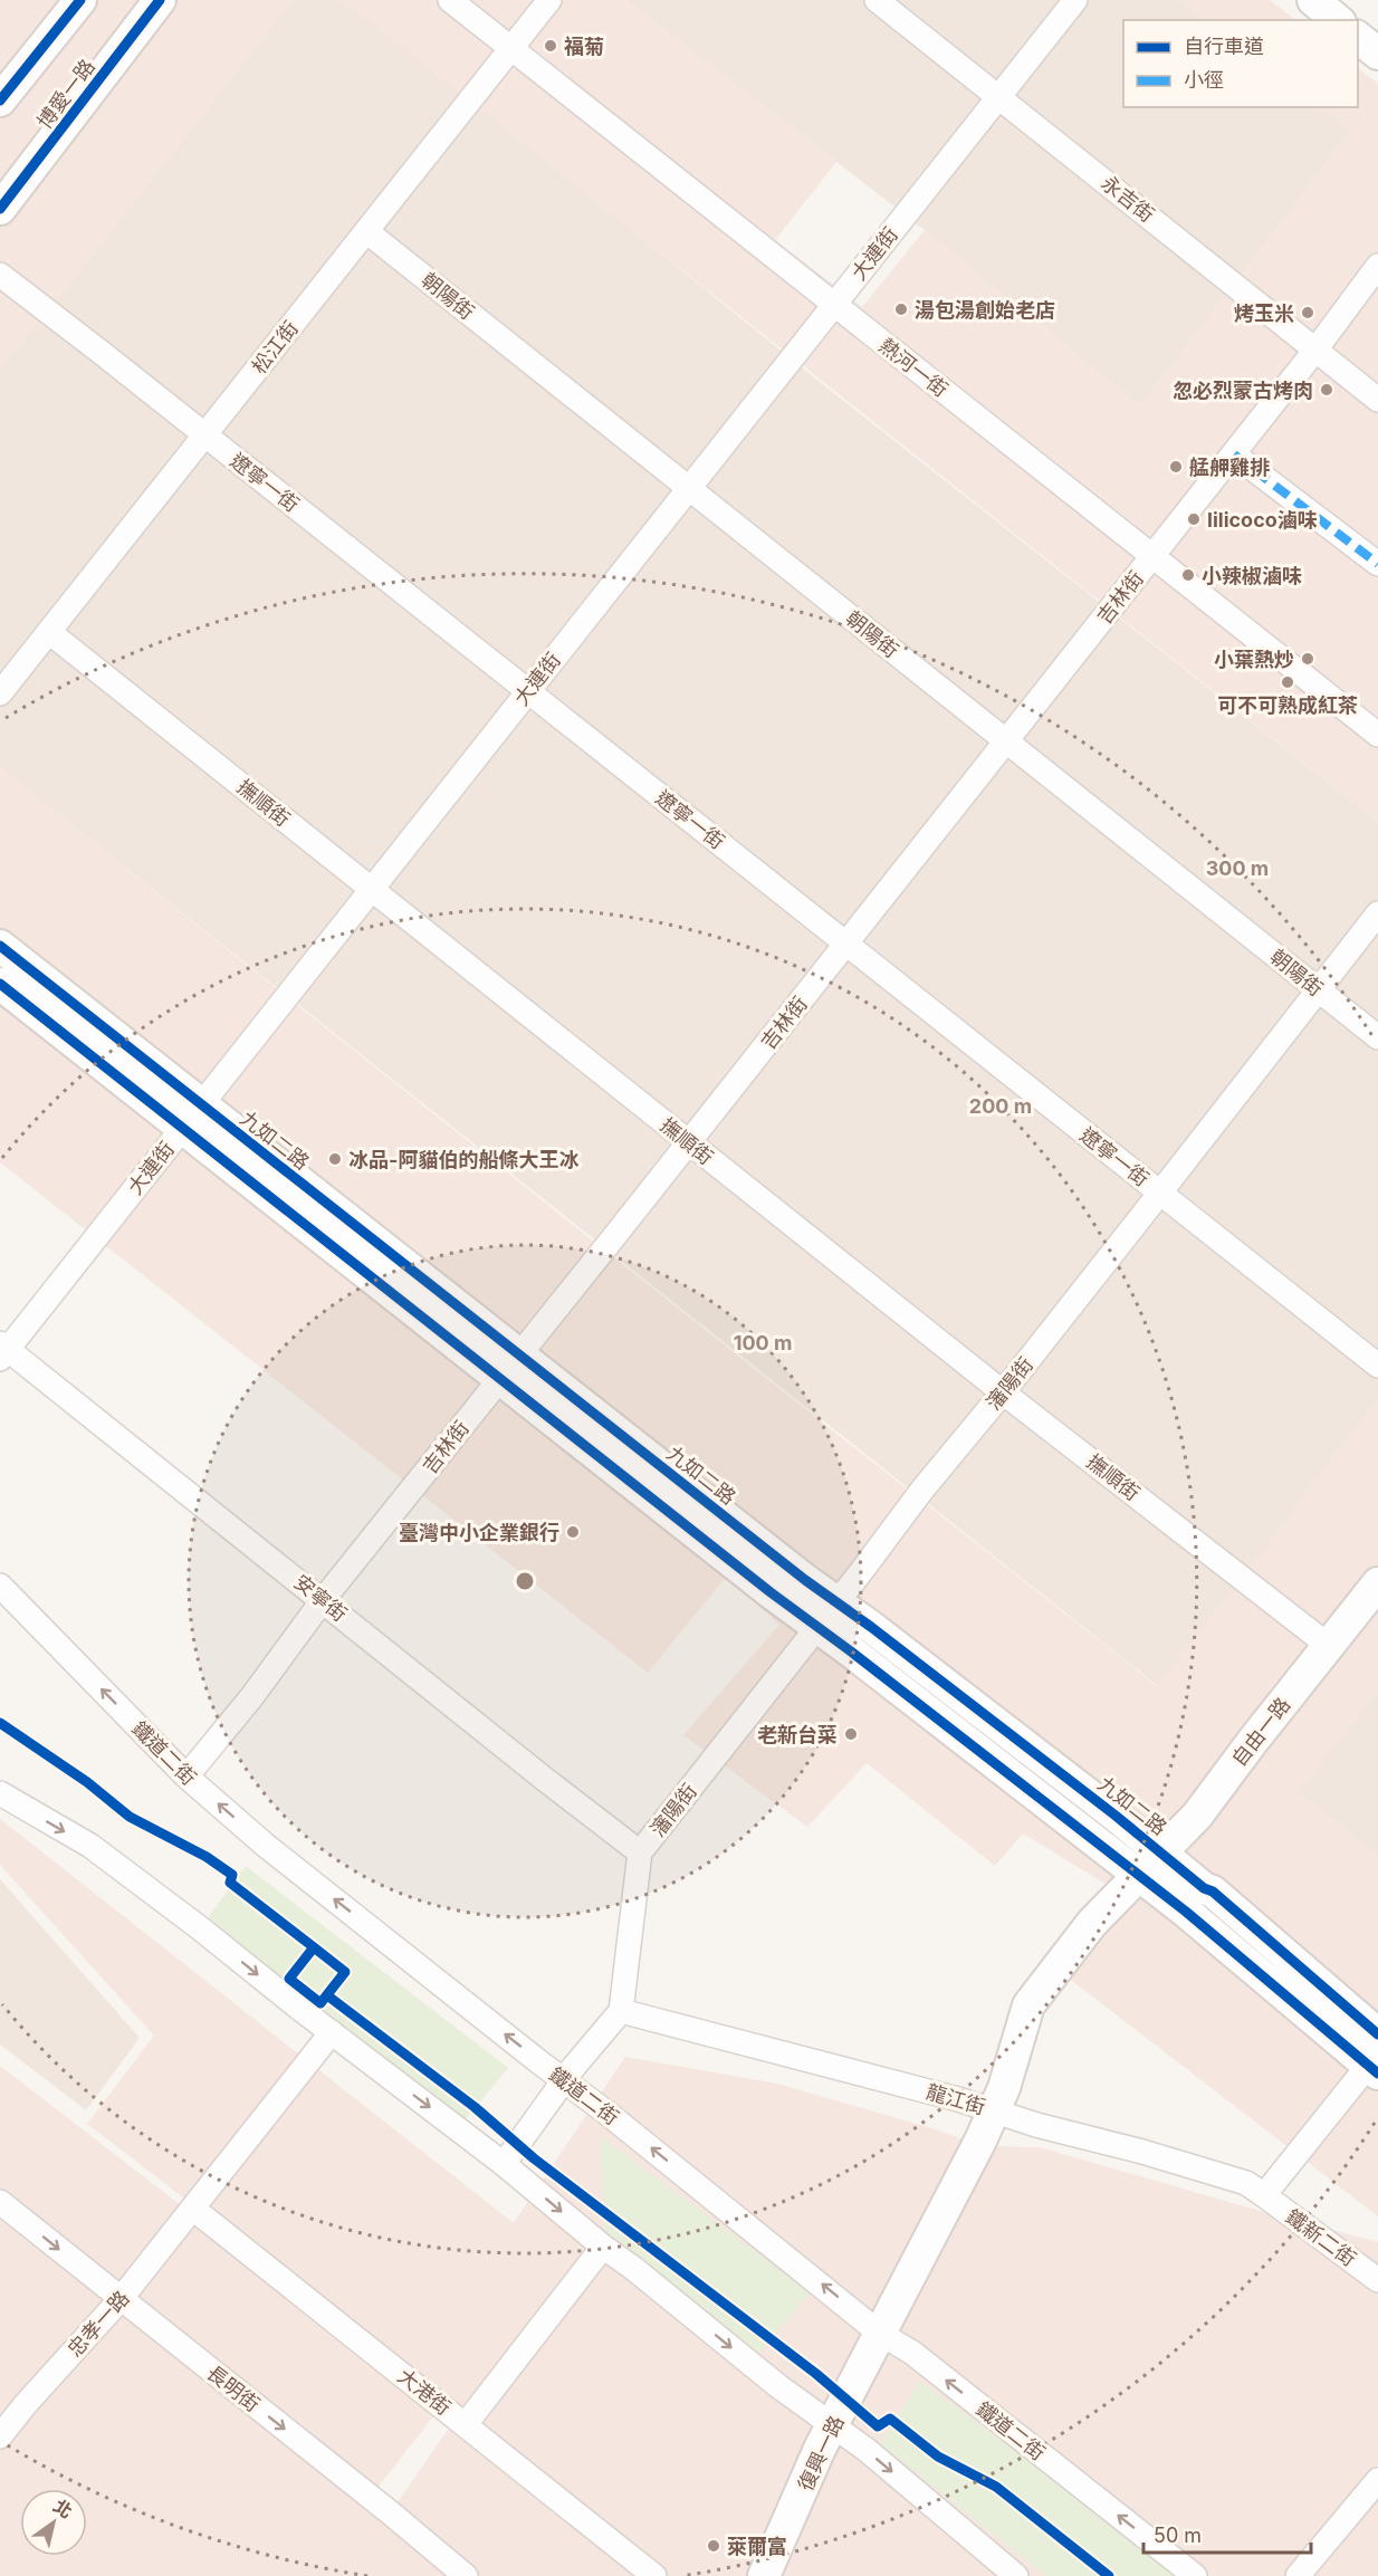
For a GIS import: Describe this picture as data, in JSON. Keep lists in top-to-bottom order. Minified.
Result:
{"streets":{"street":["博愛一路","永吉街","大連街","朝陽街","松江街","熱河一街","遼寧一街","吉林街","撫順街","九如二路","瀋陽街","安寧街","自由一路","鐵道二街","龍江街","鐵新二街","忠孝一路","長明街","大港街","復興一路"]},"crossings":[["永吉街","大連街"],["永吉街","吉林街"],["大連街","朝陽街"],["大連街","熱河一街"],["大連街","遼寧一街"],["大連街","撫順街"],["大連街","九如二路"],["大連街","安寧街"],["朝陽街","松江街"],["朝陽街","吉林街"],["朝陽街","瀋陽街"],["松江街","熱河一街"],["松江街","遼寧一街"],["松江街","撫順街"],["熱河一街","吉林街"],["遼寧一街","吉林街"],["遼寧一街","瀋陽街"],["吉林街","撫順街"],["吉林街","九如二路"],["吉林街","安寧街"],["吉林街","鐵道二街"],["撫順街","瀋陽街"],["撫順街","自由一路"],["九如二路","瀋陽街"],["九如二路","自由一路"],["瀋陽街","安寧街"],["自由一路","龍江街"],["自由一路","復興一路"],["鐵道二街","復興一路"],["龍江街","鐵新二街"],["龍江街","復興一路"],["忠孝一路","長明街"],["忠孝一路","大港街"]],"one_way":["長明街"],"places":["福菊","湯包湯創始老店","烤玉米","忽必烈蒙古烤肉","艋舺雞排","lilicoco滷味","小辣椒滷味","小葉熱炒","可不可熟成紅茶","冰品-阿貓伯的船條大王冰","臺灣中小企業銀行","老新台菜","萊爾富"],"legend":["自行車道","小徑"],"scale_bar":"50 m","north":"top right","rings":["300 m","200 m","100 m"]}
